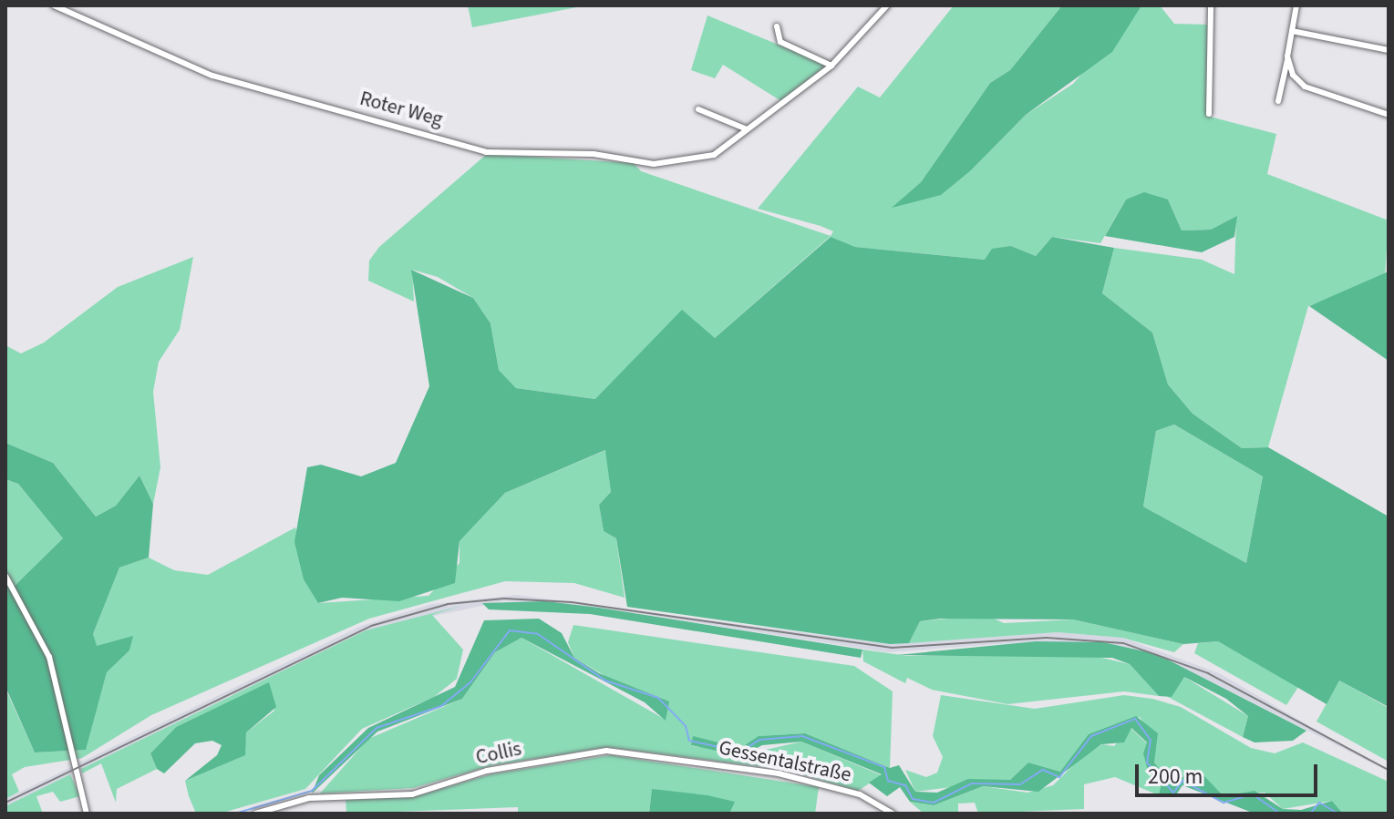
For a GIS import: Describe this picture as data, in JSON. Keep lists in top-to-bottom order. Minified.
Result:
{"streets":{"street":["Roter Weg","Collis","Gessentalstraße"]},"crossings":[["Collis","Gessentalstraße"]],"scale_bar":"200 m"}
